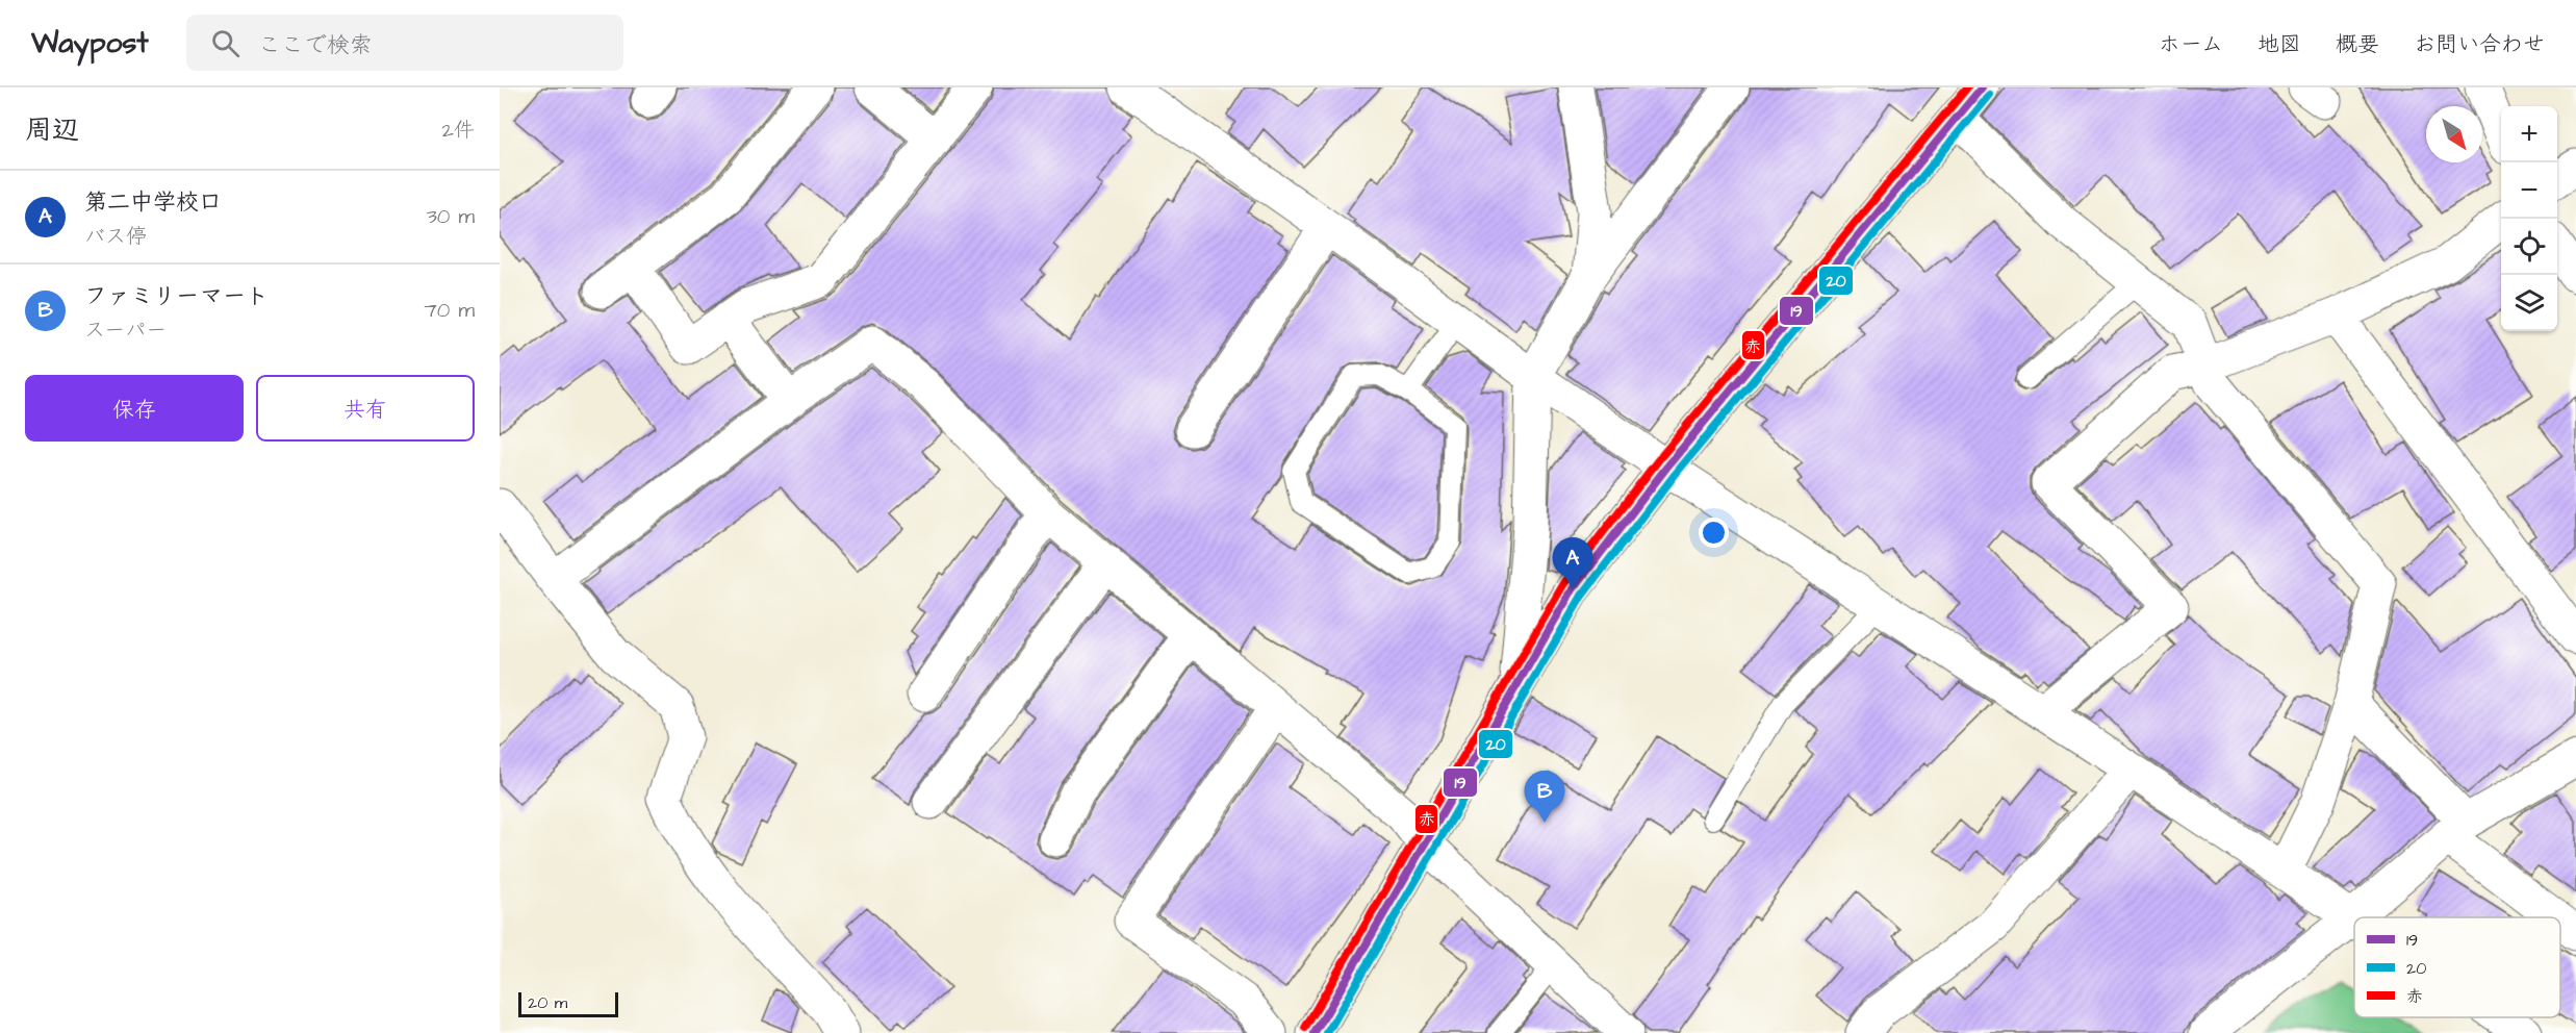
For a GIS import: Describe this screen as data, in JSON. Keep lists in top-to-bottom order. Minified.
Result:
{"lines":["transit line 19","transit line 赤","transit line 20"],"legend":["19","20","赤"],"scale_bar":"20 m","north":"bottom right","page":{"header":"Waypost","search":"ここで検索","nav":["ホーム","地図","概要","お問い合わせ"],"heading":["周辺","2件"],"map_buttons":["+","−"],"list":[{"mark":"A","name":"第二中学校口","note":"バス停","value":"30 m"},{"mark":"B","name":"ファミリーマート","note":"スーパー","value":"70 m"}],"buttons":["保存","共有"],"pins":["A","B"],"scale":"20 m"}}
